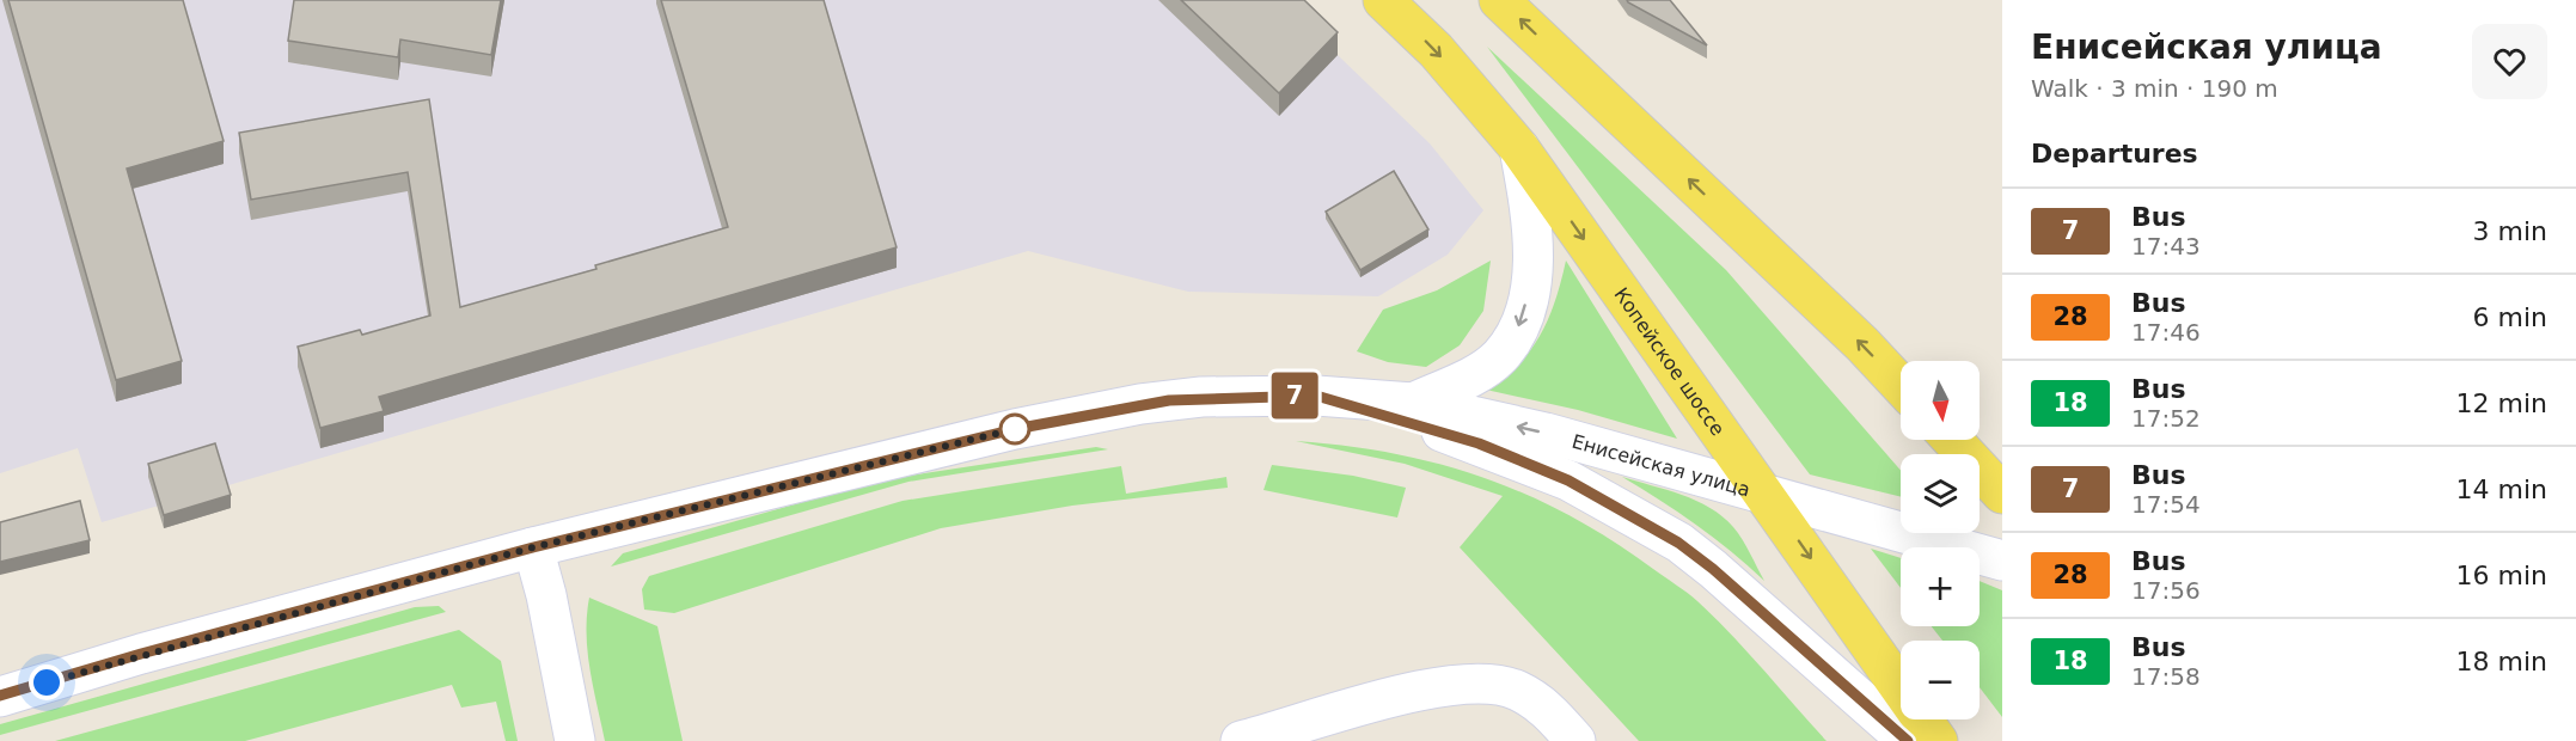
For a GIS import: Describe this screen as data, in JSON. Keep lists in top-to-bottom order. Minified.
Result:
{"streets":{"main road":["Копейское шоссе"],"street":["Енисейская улица"]},"crossings":[["Копейское шоссе","Енисейская улица"]],"lines":["bus line 7"],"north":"bottom","page":{"on_map":"7","heading":[["Енисейская улица","Walk · 3 min · 190 m"],"Departures"],"list":[{"mark":"7","name":"Bus","note":"17:43","value":"3 min"},{"mark":"28","name":"Bus","note":"17:46","value":"6 min"},{"mark":"18","name":"Bus","note":"17:52","value":"12 min"},{"mark":"7","name":"Bus","note":"17:54","value":"14 min"},{"mark":"28","name":"Bus","note":"17:56","value":"16 min"},{"mark":"18","name":"Bus","note":"17:58","value":"18 min"}],"map_buttons":["+","−"]}}
